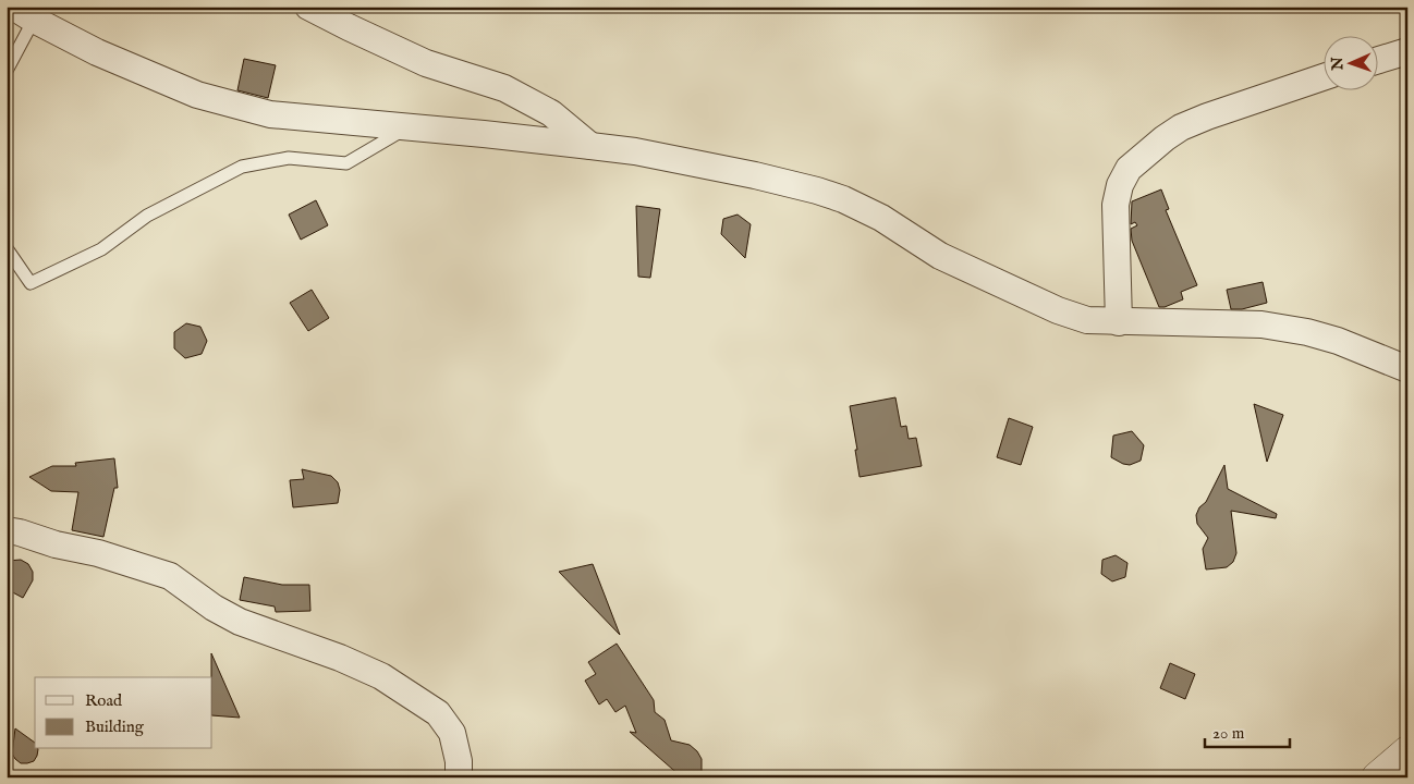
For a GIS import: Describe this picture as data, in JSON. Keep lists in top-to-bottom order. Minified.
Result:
{"legend":["Road","Building"],"scale_bar":"20 m","north":"left"}
